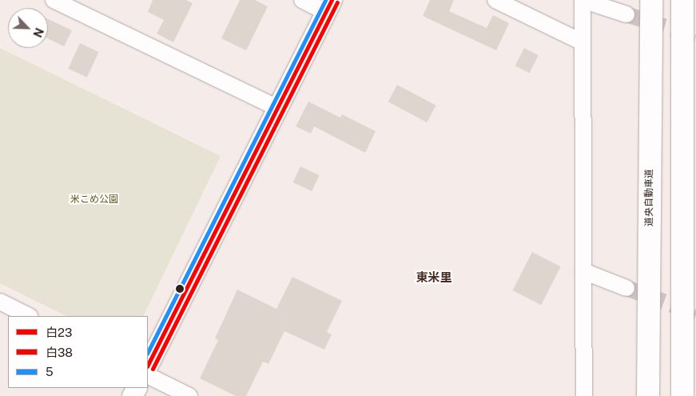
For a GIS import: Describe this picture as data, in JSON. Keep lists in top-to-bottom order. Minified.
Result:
{"streets":{"highway":["道央自動車道"]},"districts":["東米里"],"parks":["米こめ公園"],"lines":["transit line 白23","transit line 5","transit line 白38"],"legend":["白23","白38","5"],"north":"bottom right"}
